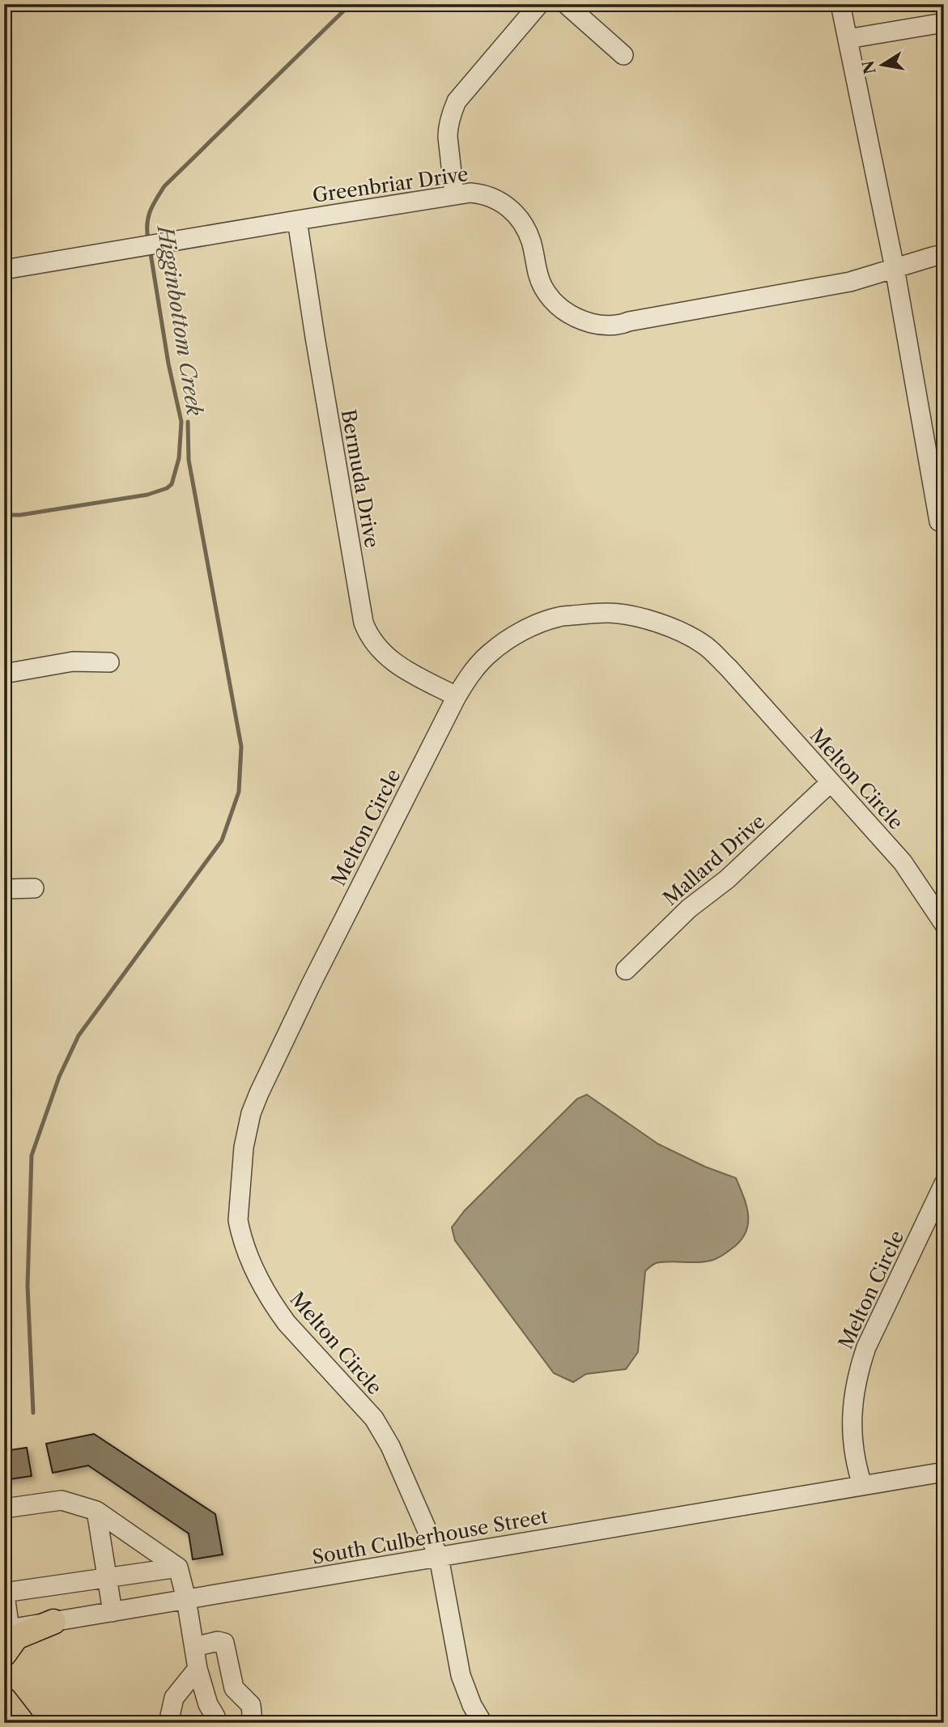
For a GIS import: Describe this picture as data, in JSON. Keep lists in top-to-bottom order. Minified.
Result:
{"streets":{"street":["Greenbriar Drive","Bermuda Drive","Melton Circle","Mallard Drive","South Culberhouse Street"]},"crossings":[["Greenbriar Drive","Bermuda Drive"],["Bermuda Drive","Melton Circle"],["Melton Circle","Mallard Drive"],["Melton Circle","South Culberhouse Street"]],"water":["Higginbottom Creek"],"north":"left"}
